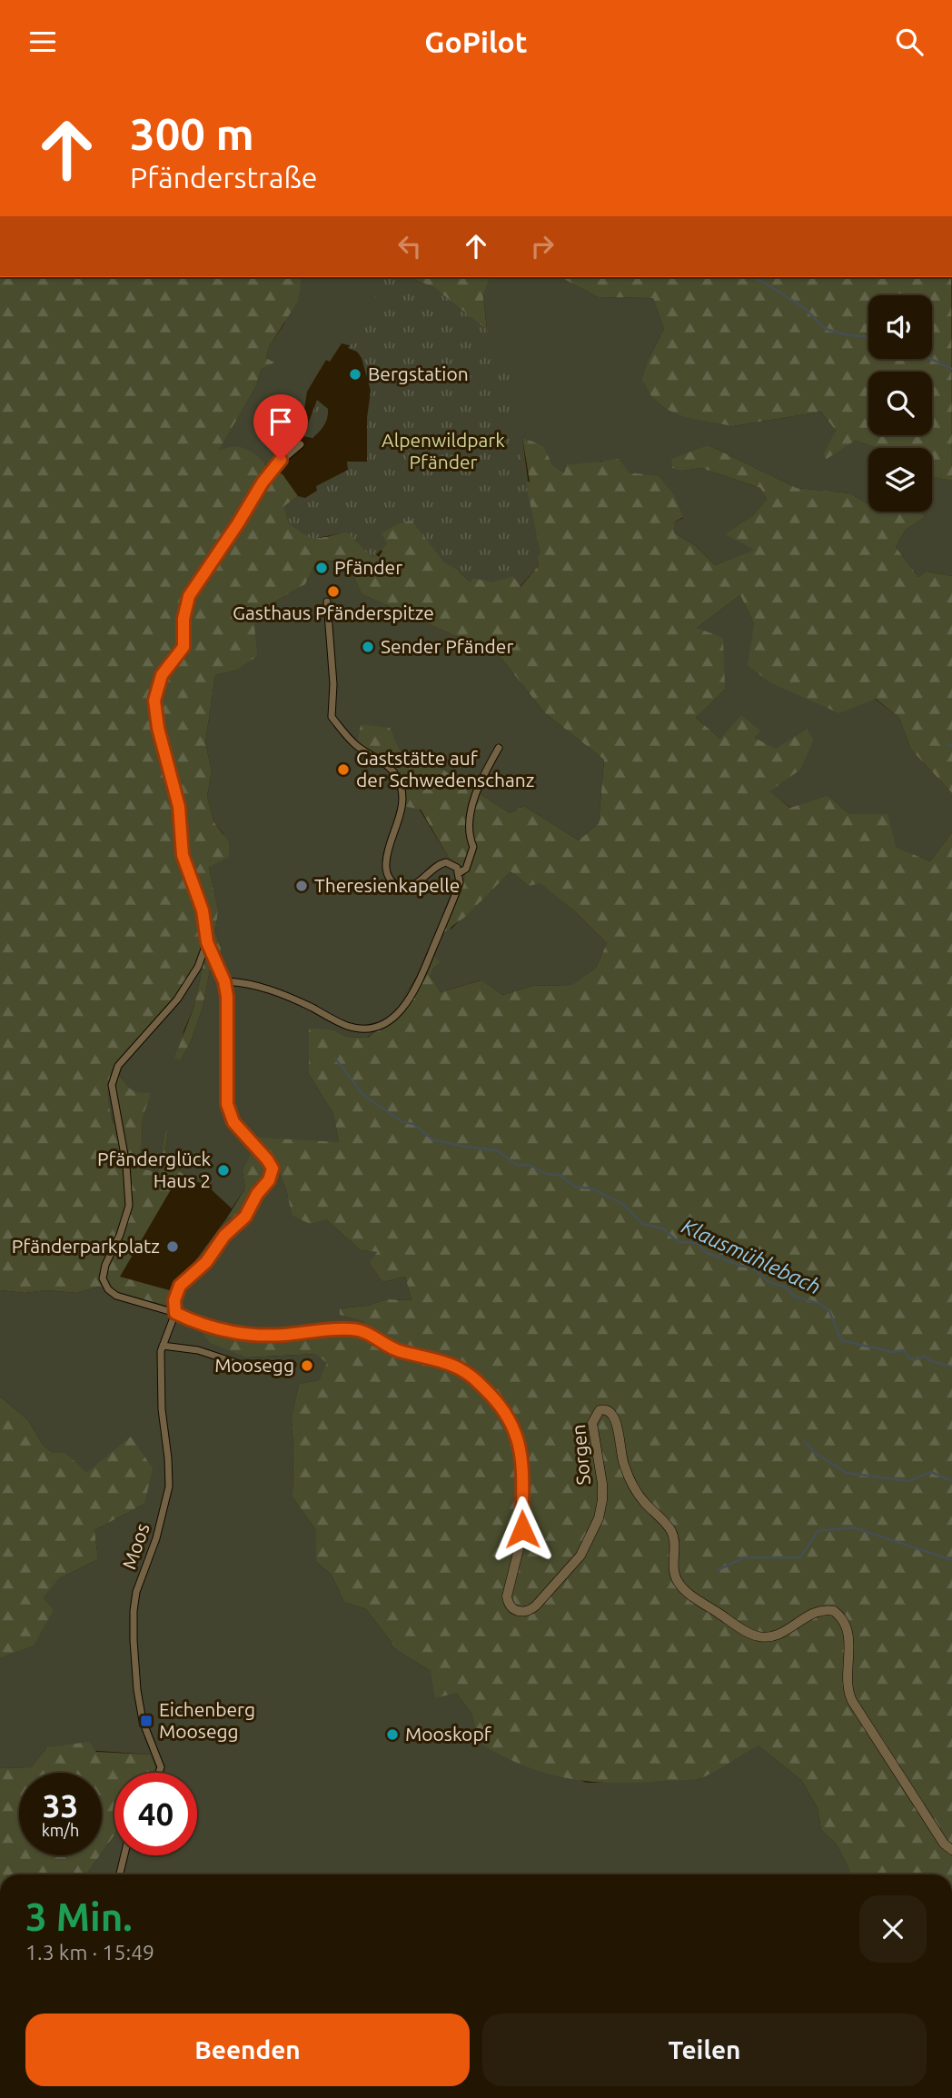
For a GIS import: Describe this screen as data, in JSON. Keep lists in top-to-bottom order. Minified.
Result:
{"streets":{"street":["Sorgen","Moos"]},"crossings":[["Sorgen","Moos"]],"water":["Klausmühlebach"],"parks":["Alpenwildpark Pfänder"],"places":{"other":["Bergstation","Pfänder","Gasthaus Pfänderspitze","Sender Pfänder","Gaststätte auf der Schwedenschanz","Theresienkapelle","Pfänderglück Haus 2","Pfänderparkplatz","Moosegg","Mooskopf"],"transit":["Eichenberg Moosegg"]},"page":{"header":"GoPilot","turn":["300 m","Pfänderstraße"],"speed":"33 km/h","limit":"40","heading":["3 Min.","1.3 km · 15:49"],"buttons":["Beenden","Teilen"]}}
